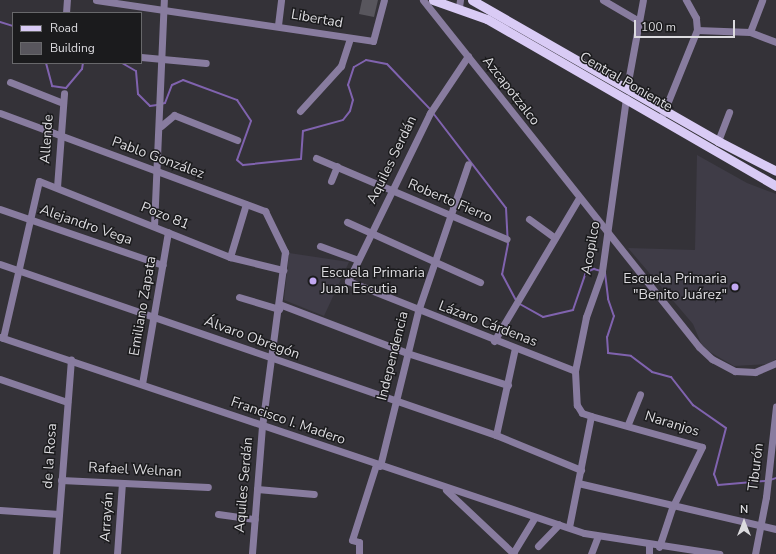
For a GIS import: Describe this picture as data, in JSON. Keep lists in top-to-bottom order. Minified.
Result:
{"streets":{"main road":["Central Poniente"],"street":["Libertad","Azcapotzalco","Allende","Pablo González","Aquiles Serdán","Roberto Fierro","Pozo 81","Alejandro Vega","Acopilco","Emiliano Zapata","Lázaro Cárdenas","Álvaro Obregón","Independencia","Francisco I. Madero","Naranjos","de la Rosa","Tiburón","Rafael Welnan","Arrayán"]},"crossings":[["Central Poniente","Acopilco"],["Azcapotzalco","Aquiles Serdán"],["Azcapotzalco","Acopilco"],["Allende","Pablo González"],["Allende","Pozo 81"],["Pablo González","Aquiles Serdán"],["Aquiles Serdán","Roberto Fierro"],["Aquiles Serdán","Pozo 81"],["Aquiles Serdán","Lázaro Cárdenas"],["Aquiles Serdán","Álvaro Obregón"],["Aquiles Serdán","Francisco I. Madero"],["Roberto Fierro","Independencia"],["Pozo 81","Alejandro Vega"],["Pozo 81","Emiliano Zapata"],["Alejandro Vega","Emiliano Zapata"],["Acopilco","Lázaro Cárdenas"],["Acopilco","Naranjos"],["Emiliano Zapata","Álvaro Obregón"],["Emiliano Zapata","Francisco I. Madero"],["Lázaro Cárdenas","Independencia"],["Álvaro Obregón","Independencia"],["Independencia","Francisco I. Madero"],["Francisco I. Madero","Naranjos"],["Francisco I. Madero","de la Rosa"],["de la Rosa","Rafael Welnan"],["Rafael Welnan","Arrayán"]],"places":["Escuela Primaria Juan Escutia","Escuela Primaria \"Benito Juárez\""],"legend":["Road","Building"],"scale_bar":"100 m","north":"top"}
